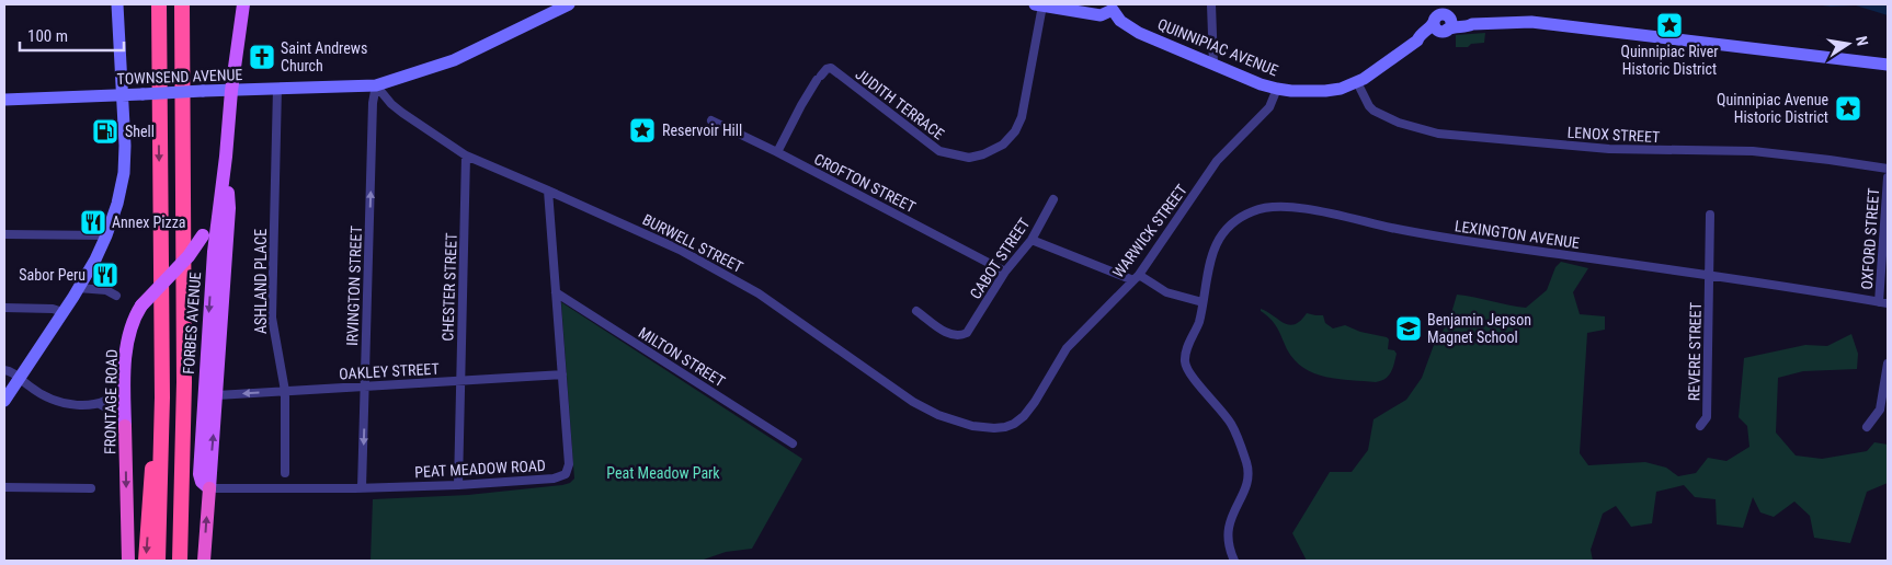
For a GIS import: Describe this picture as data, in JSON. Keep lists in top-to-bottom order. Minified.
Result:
{"streets":{"highway":["FORBES AVENUE","FRONTAGE ROAD"],"main road":["QUINNIPIAC AVENUE","TOWNSEND AVENUE"],"street":["JUDITH TERRACE","LENOX STREET","CROFTON STREET","WARWICK STREET","LEXINGTON AVENUE","OXFORD STREET","BURWELL STREET","CABOT STREET","ASHLAND PLACE","IRVINGTON STREET","CHESTER STREET","REVERE STREET","MILTON STREET","OAKLEY STREET","PEAT MEADOW ROAD"]},"crossings":[["QUINNIPIAC AVENUE","JUDITH TERRACE"],["QUINNIPIAC AVENUE","LENOX STREET"],["QUINNIPIAC AVENUE","WARWICK STREET"],["TOWNSEND AVENUE","BURWELL STREET"],["TOWNSEND AVENUE","ASHLAND PLACE"],["TOWNSEND AVENUE","IRVINGTON STREET"],["TOWNSEND AVENUE","FORBES AVENUE"],["JUDITH TERRACE","CROFTON STREET"],["CROFTON STREET","CABOT STREET"],["WARWICK STREET","BURWELL STREET"],["LEXINGTON AVENUE","OXFORD STREET"],["LEXINGTON AVENUE","REVERE STREET"],["BURWELL STREET","IRVINGTON STREET"],["BURWELL STREET","CHESTER STREET"],["BURWELL STREET","PEAT MEADOW ROAD"],["ASHLAND PLACE","OAKLEY STREET"],["IRVINGTON STREET","OAKLEY STREET"],["IRVINGTON STREET","PEAT MEADOW ROAD"],["CHESTER STREET","OAKLEY STREET"],["CHESTER STREET","PEAT MEADOW ROAD"],["FORBES AVENUE","OAKLEY STREET"],["FORBES AVENUE","FRONTAGE ROAD"],["FORBES AVENUE","PEAT MEADOW ROAD"],["MILTON STREET","PEAT MEADOW ROAD"],["OAKLEY STREET","PEAT MEADOW ROAD"]],"one_way":["FRONTAGE ROAD"],"parks":["Peat Meadow Park"],"places":{"place":["Quinnipiac River Historic District","Quinnipiac Avenue Historic District","Reservoir Hill"],"church":["Saint Andrews Church"],"fuel station":["Shell"],"restaurant":["Annex Pizza","Sabor Peru"],"school or university":["Benjamin Jepson Magnet School"]},"scale_bar":"100 m","north":"right"}
